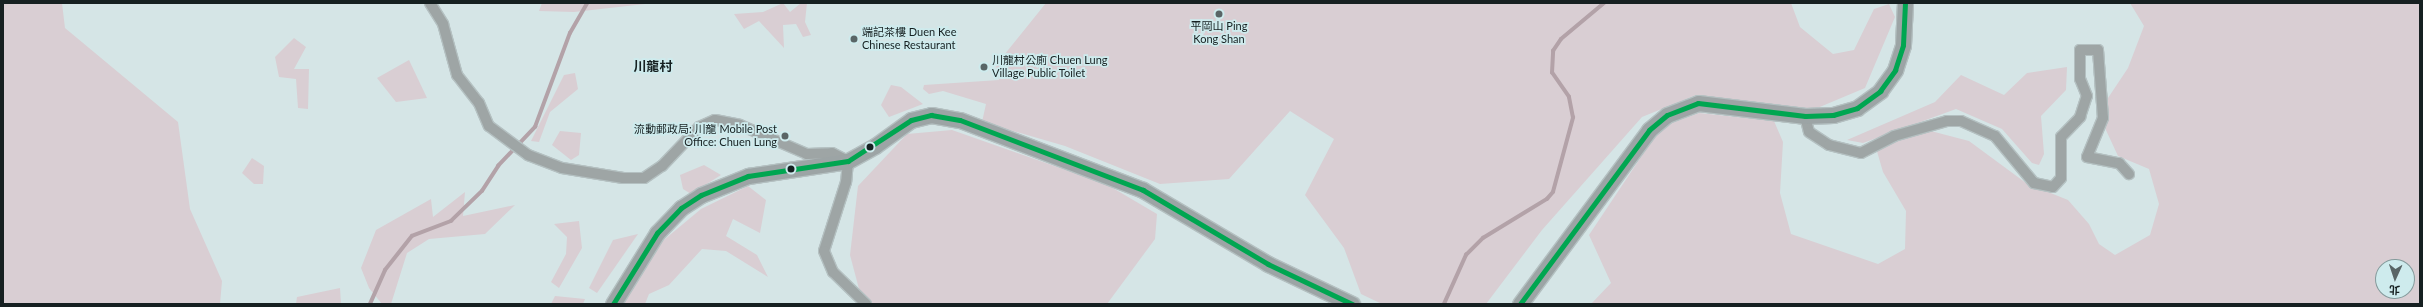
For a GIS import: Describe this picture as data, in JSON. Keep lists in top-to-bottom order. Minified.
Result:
{"districts":["川龍村"],"places":["平岡山 Ping Kong Shan","端記茶樓 Duen Kee Chinese Restaurant","川龍村公廁 Chuen Lung Village Public Toilet","流動郵政局: 川龍 Mobile Post Office: Chuen Lung"],"north":"bottom"}
